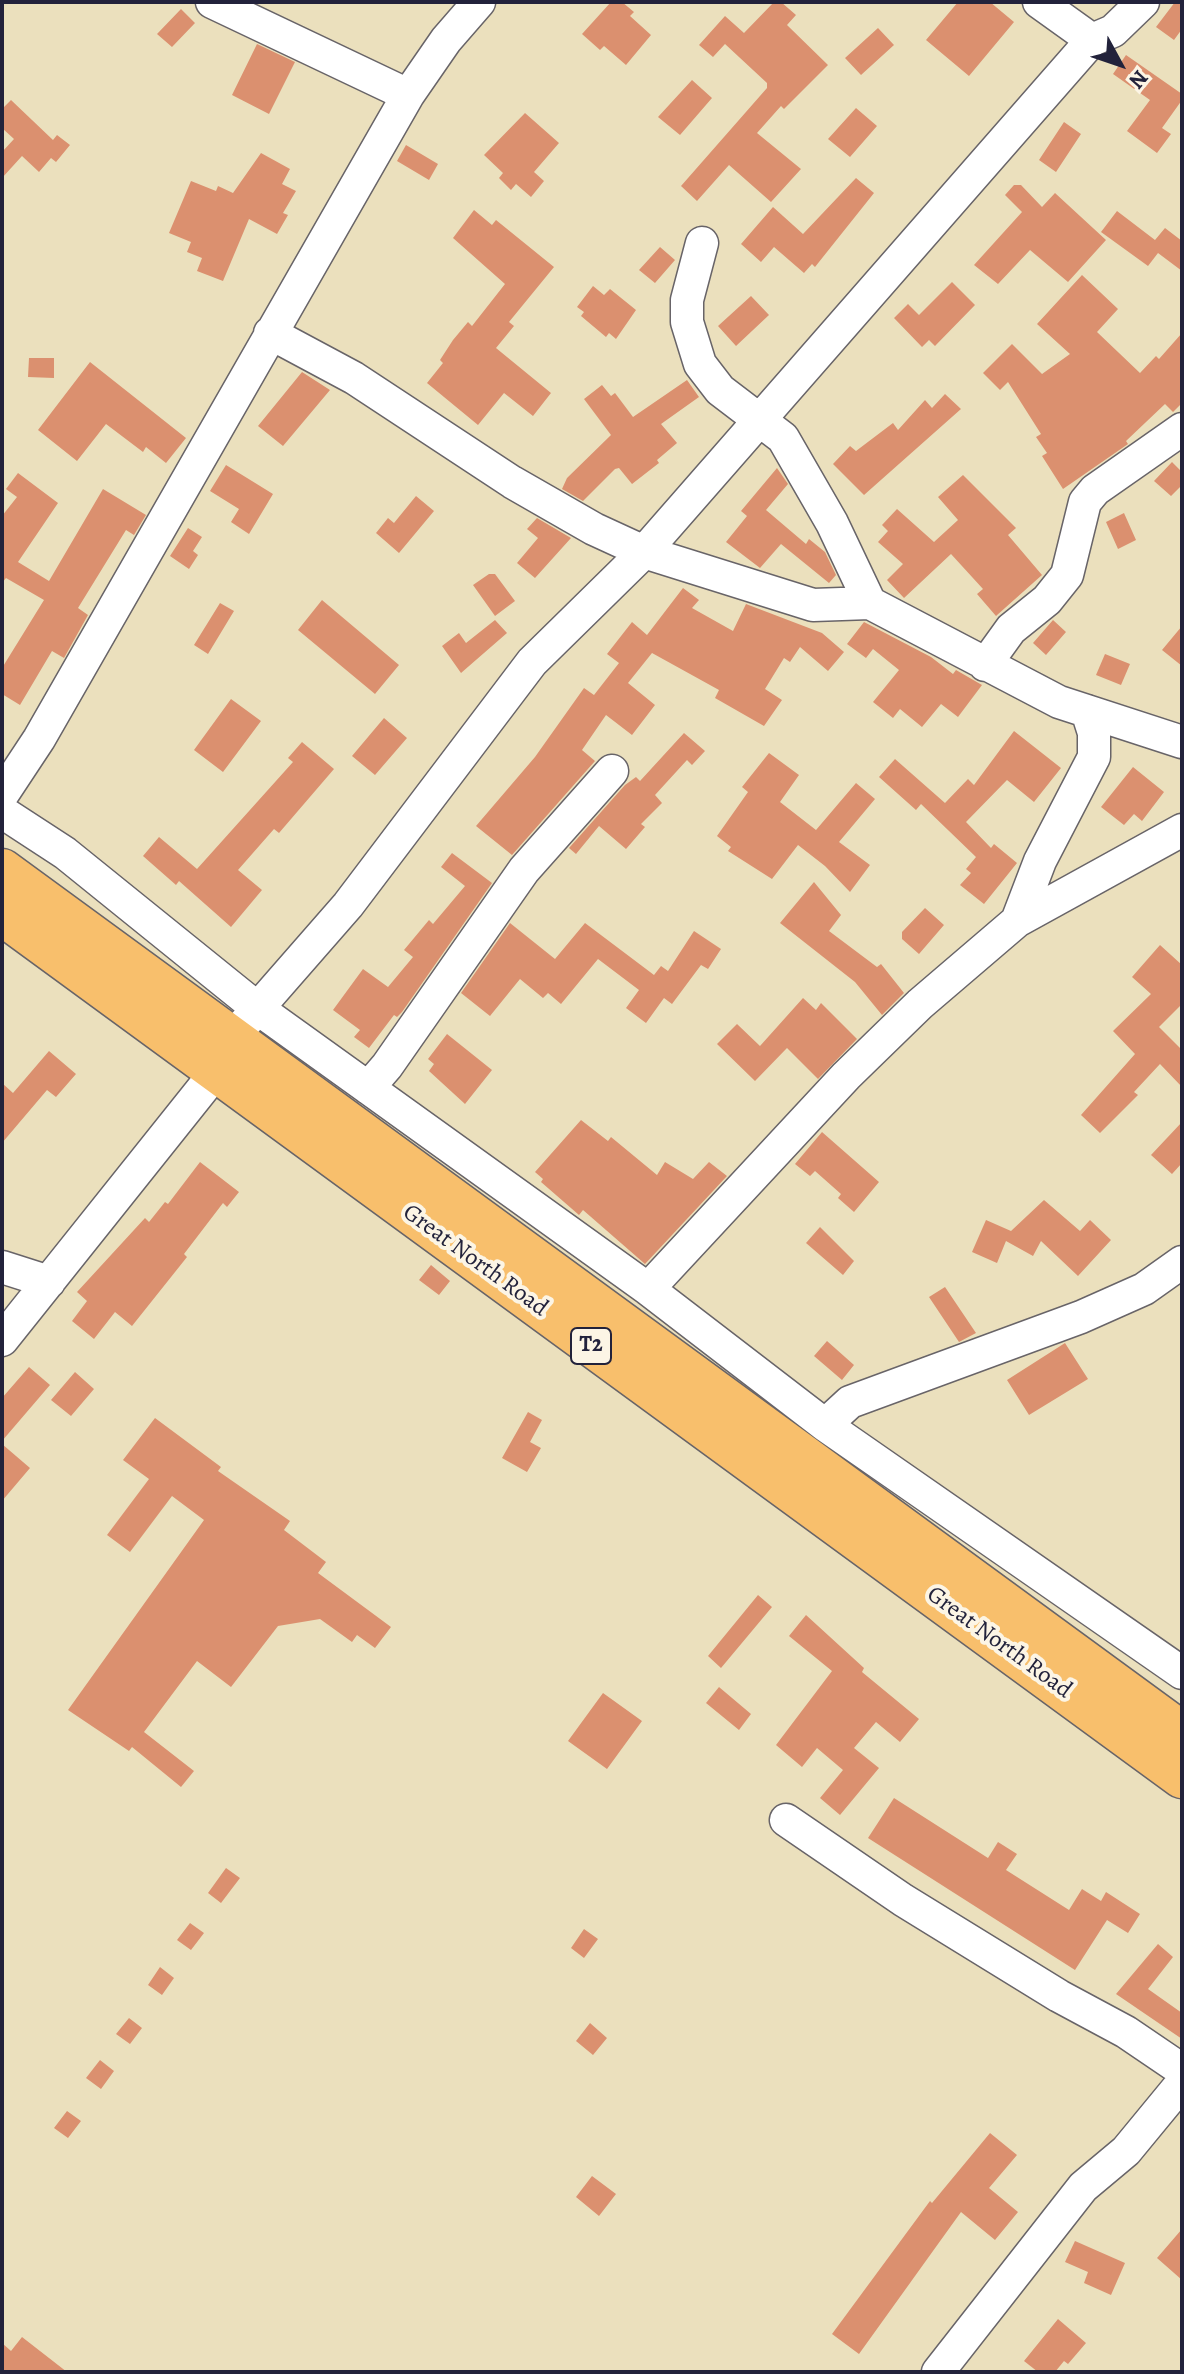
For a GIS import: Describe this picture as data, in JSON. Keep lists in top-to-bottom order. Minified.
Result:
{"streets":{"main road":["Great North Road","T2"]},"north":"bottom right"}
